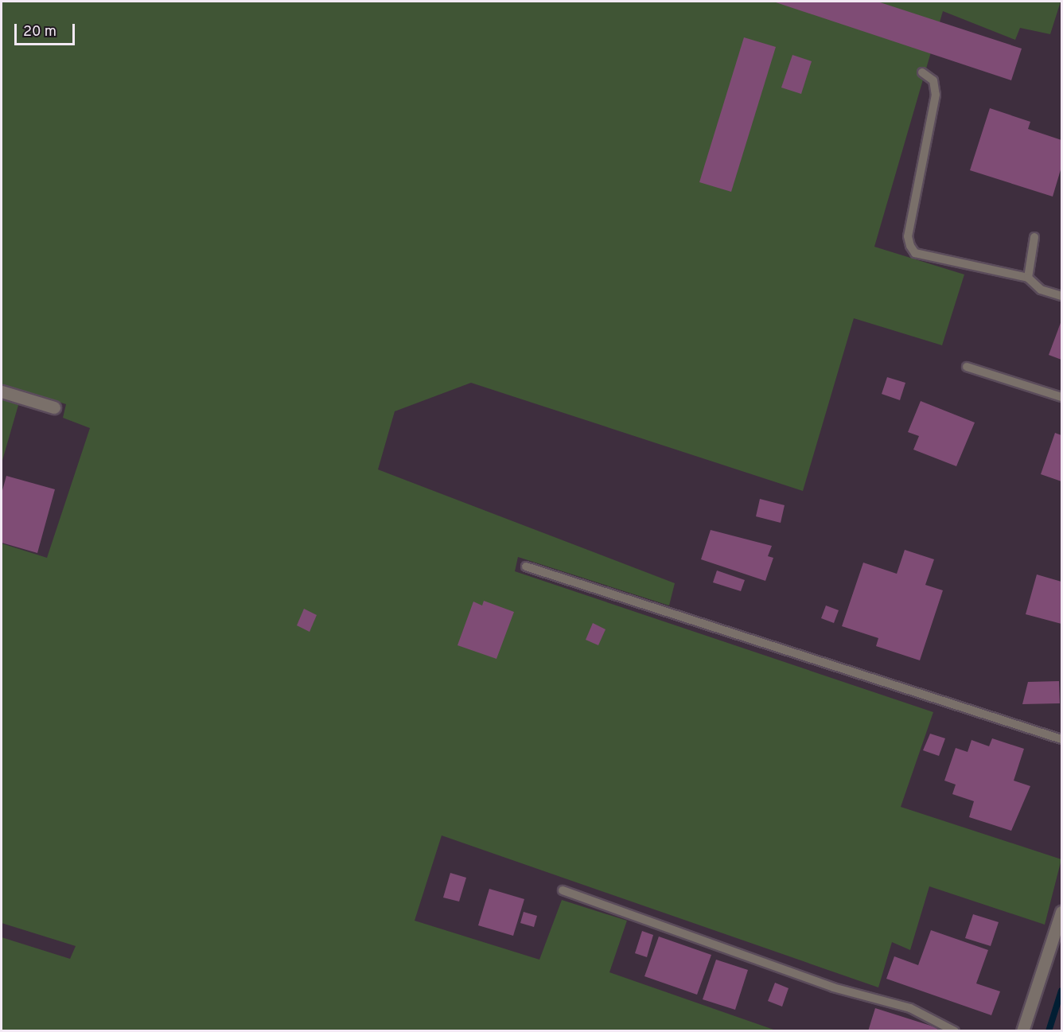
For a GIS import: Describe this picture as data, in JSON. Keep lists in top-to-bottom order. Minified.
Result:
{"scale_bar":"20 m"}
